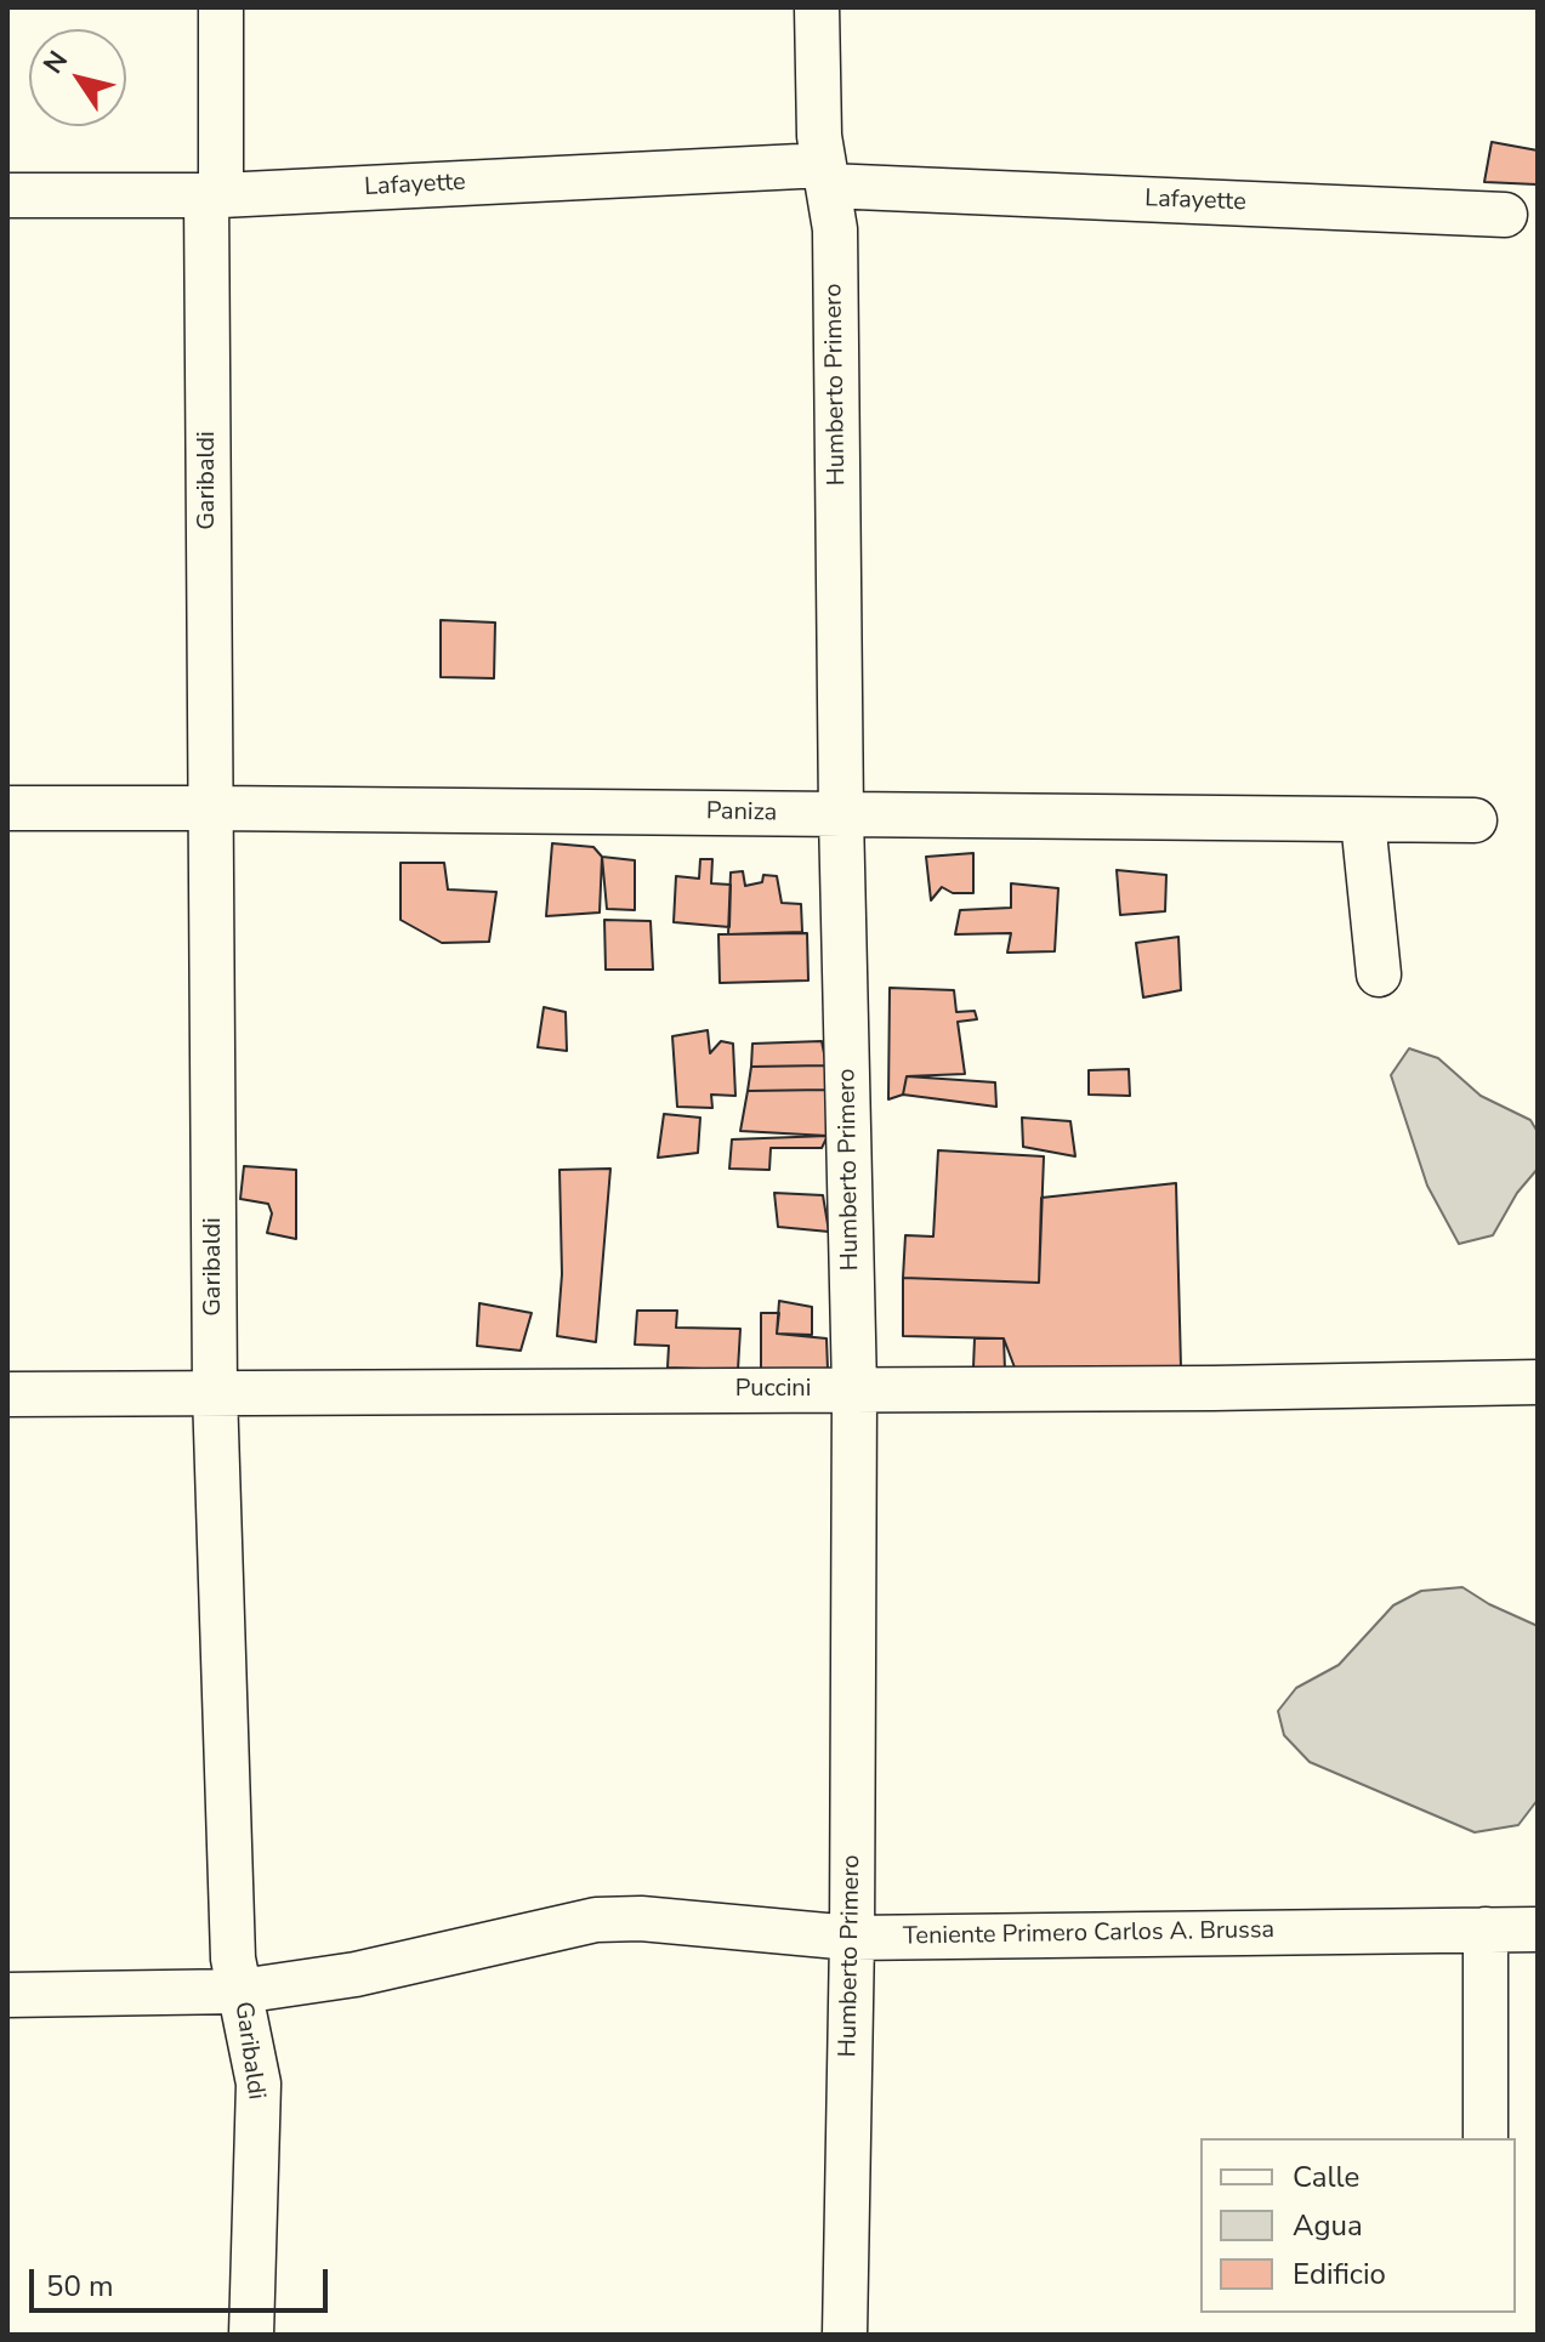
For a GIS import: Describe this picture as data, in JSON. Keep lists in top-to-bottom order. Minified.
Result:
{"streets":{"street":["Lafayette","Humberto Primero","Garibaldi","Paniza","Puccini","Teniente Primero Carlos A. Brussa"]},"crossings":[["Lafayette","Humberto Primero"],["Lafayette","Garibaldi"],["Humberto Primero","Paniza"],["Humberto Primero","Puccini"],["Humberto Primero","Teniente Primero Carlos A. Brussa"],["Garibaldi","Paniza"],["Garibaldi","Puccini"],["Garibaldi","Teniente Primero Carlos A. Brussa"]],"legend":["Calle","Agua","Edificio"],"scale_bar":"50 m","north":"top left"}
